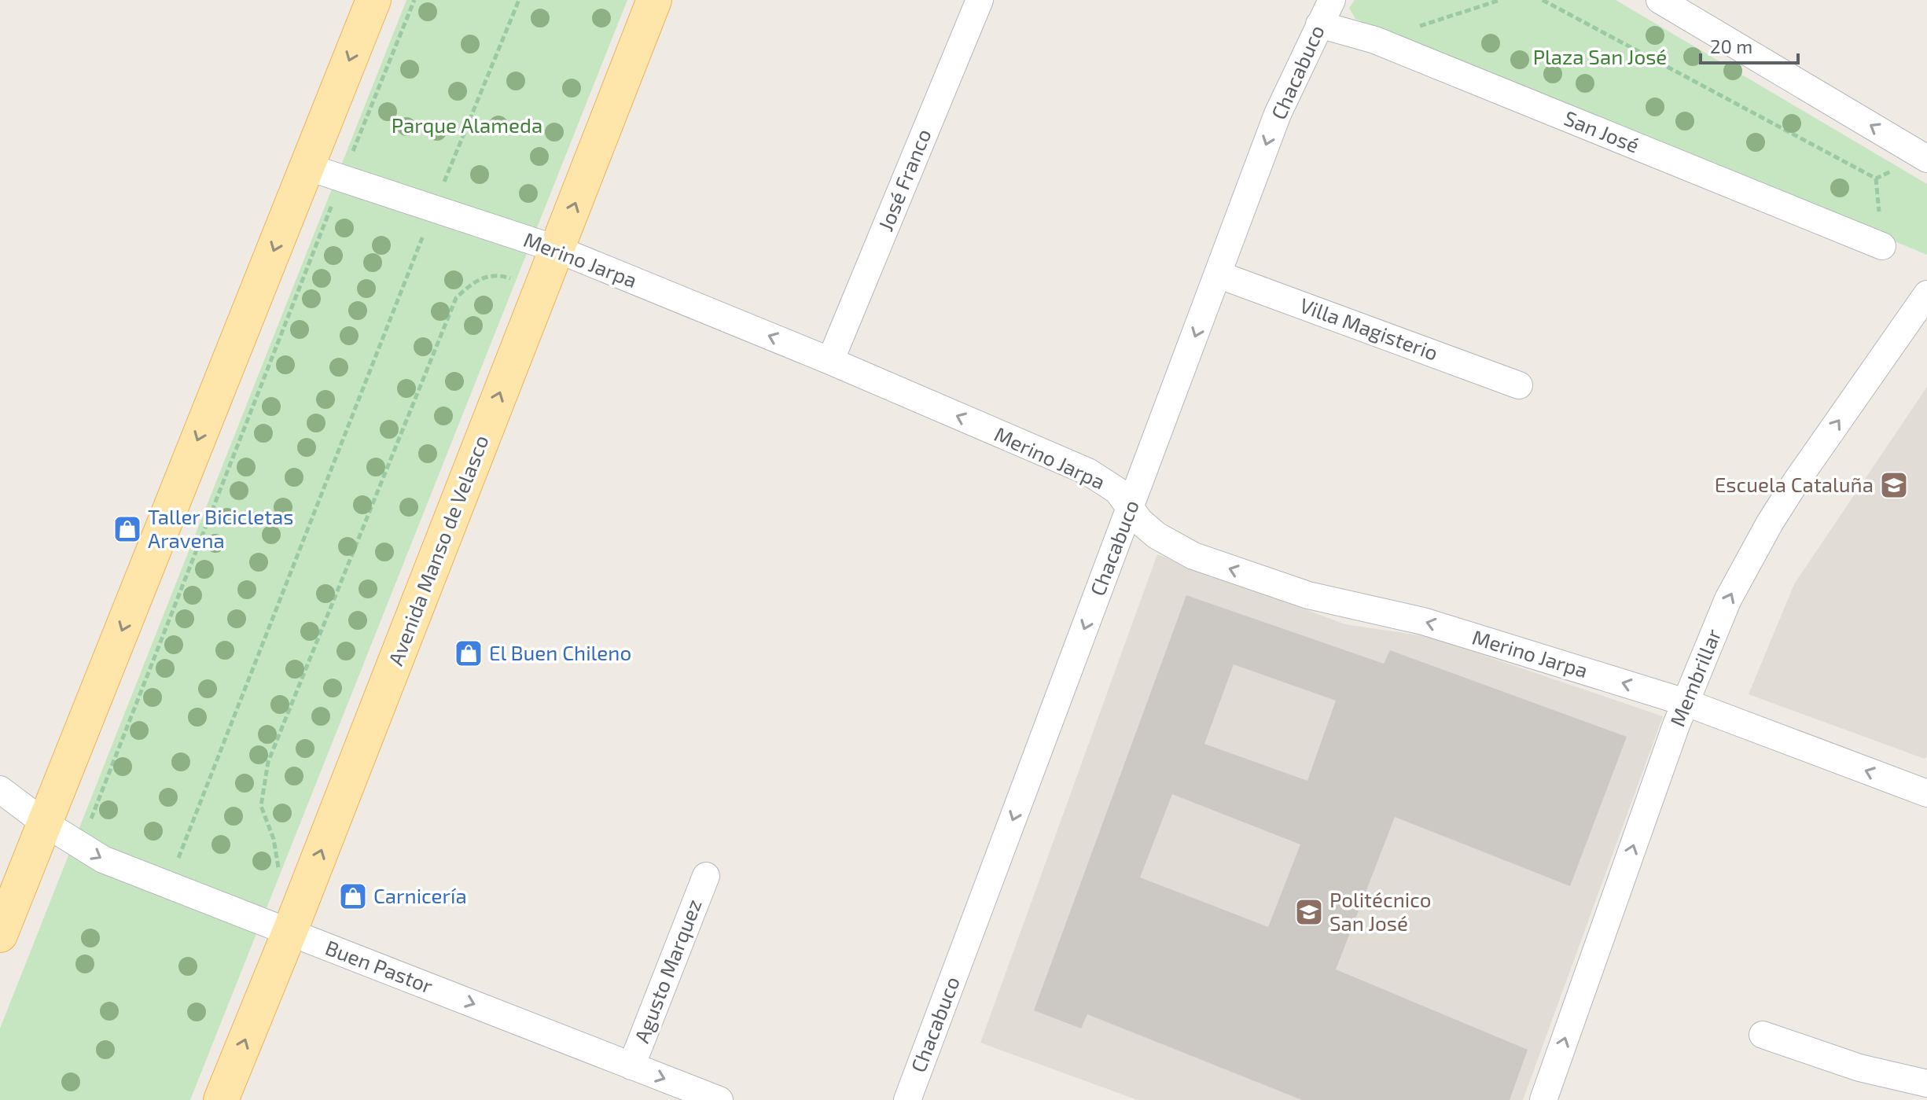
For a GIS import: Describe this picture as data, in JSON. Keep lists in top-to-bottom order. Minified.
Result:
{"streets":{"main road":["Avenida Manso de Velasco"],"street":["Chacabuco","San José","José Franco","Merino Jarpa","Villa Magisterio","Membrillar","Buen Pastor","Agusto Marquez"]},"crossings":[["Chacabuco","San José"],["Chacabuco","Merino Jarpa"],["Chacabuco","Villa Magisterio"],["José Franco","Merino Jarpa"],["Merino Jarpa","Avenida Manso de Velasco"],["Merino Jarpa","Membrillar"],["Avenida Manso de Velasco","Buen Pastor"],["Buen Pastor","Agusto Marquez"]],"one_way":["Chacabuco","Merino Jarpa","Membrillar","Buen Pastor"],"parks":["Plaza San José","Parque Alameda"],"places":{"school or university":["Escuela Cataluña","Politécnico San José"],"shop":["Taller Bicicletas Aravena","El Buen Chileno","Carnicería"]},"scale_bar":"20 m"}
